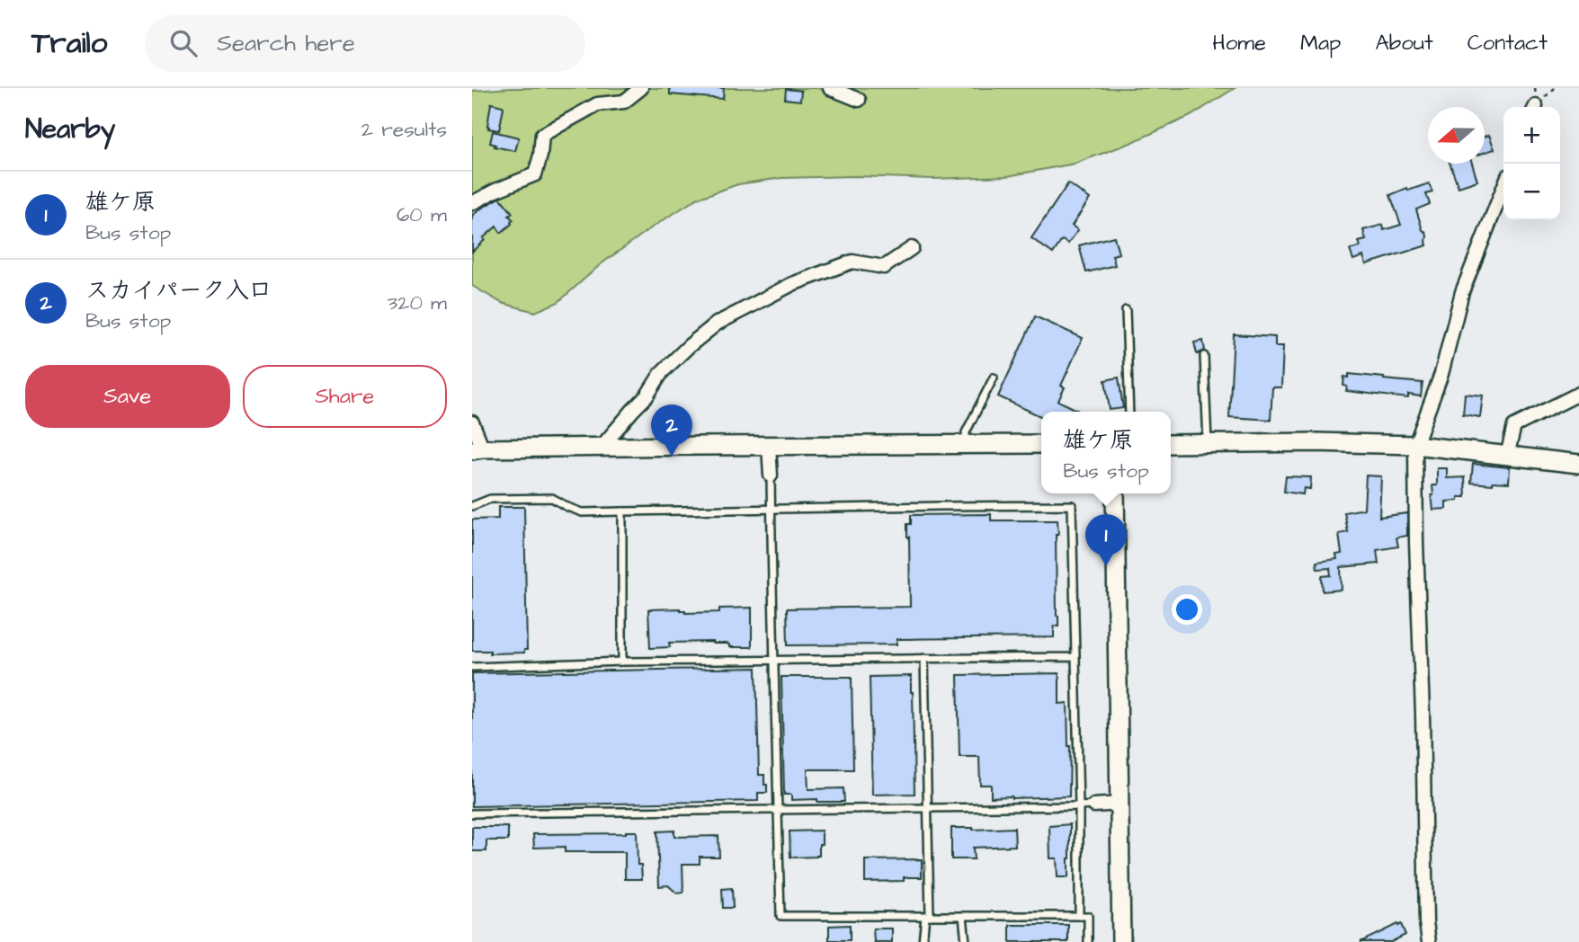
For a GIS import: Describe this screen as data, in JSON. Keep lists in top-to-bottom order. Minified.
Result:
{"north":"left","page":{"header":"Trailo","search":"Search here","nav":["Home","Map","About","Contact"],"heading":["Nearby","2 results"],"map_buttons":["+","−"],"list":[{"mark":"1","name":"雄ケ原","note":"Bus stop","value":"60 m"},{"mark":"2","name":"スカイパーク入口","note":"Bus stop","value":"320 m"}],"buttons":["Save","Share"],"pins":["2","1"],"popup":["雄ケ原","Bus stop"]}}
